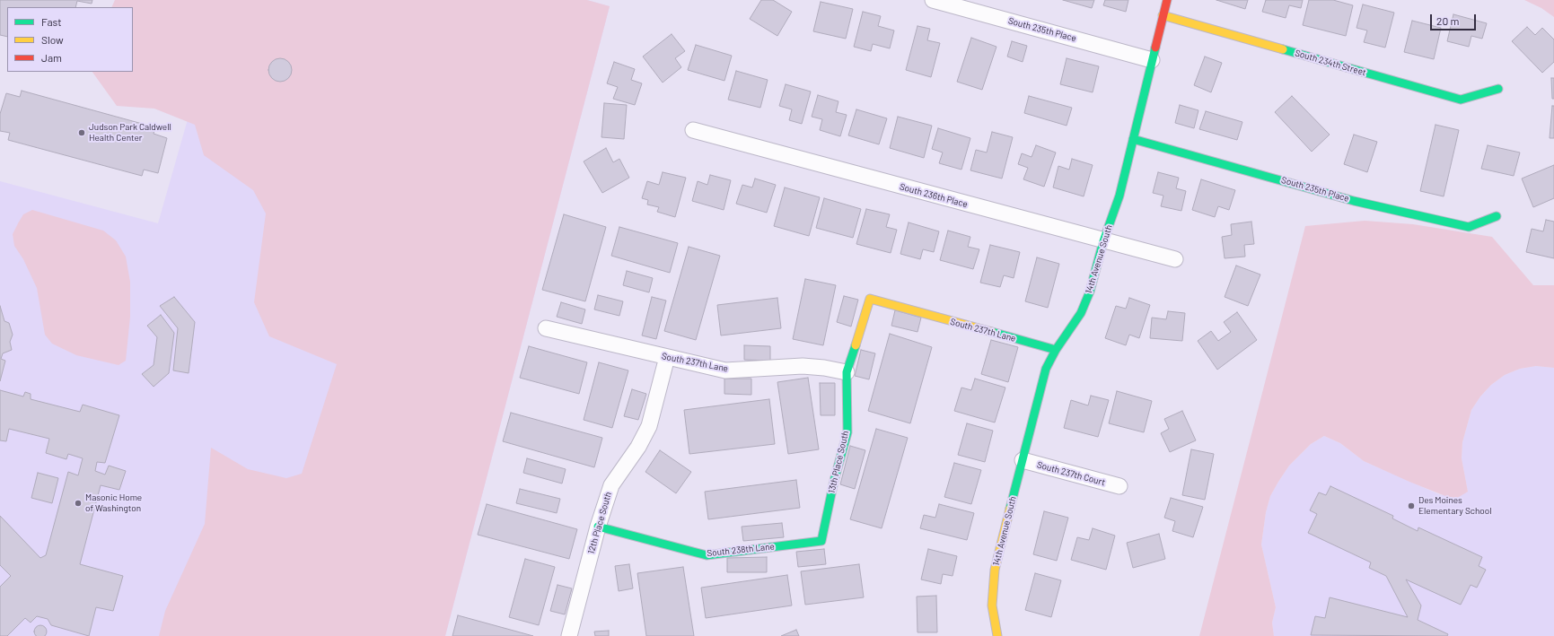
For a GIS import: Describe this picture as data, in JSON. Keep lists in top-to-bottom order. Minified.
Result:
{"streets":{"street":["South 235th Place","South 234th Street","South 236th Place","14th Avenue South","South 237th Lane","13th Place South","South 237th Court","12th Place South","South 238th Lane"]},"crossings":[["South 235th Place","14th Avenue South"],["South 234th Street","14th Avenue South"],["South 236th Place","14th Avenue South"],["14th Avenue South","South 237th Lane"],["14th Avenue South","South 237th Court"],["South 237th Lane","13th Place South"],["South 237th Lane","12th Place South"],["13th Place South","South 238th Lane"],["12th Place South","South 238th Lane"]],"places":["Judson Park Caldwell Health Center","Masonic Home of Washington","Des Moines Elementary School"],"legend":["Fast","Slow","Jam"],"scale_bar":"20 m"}
